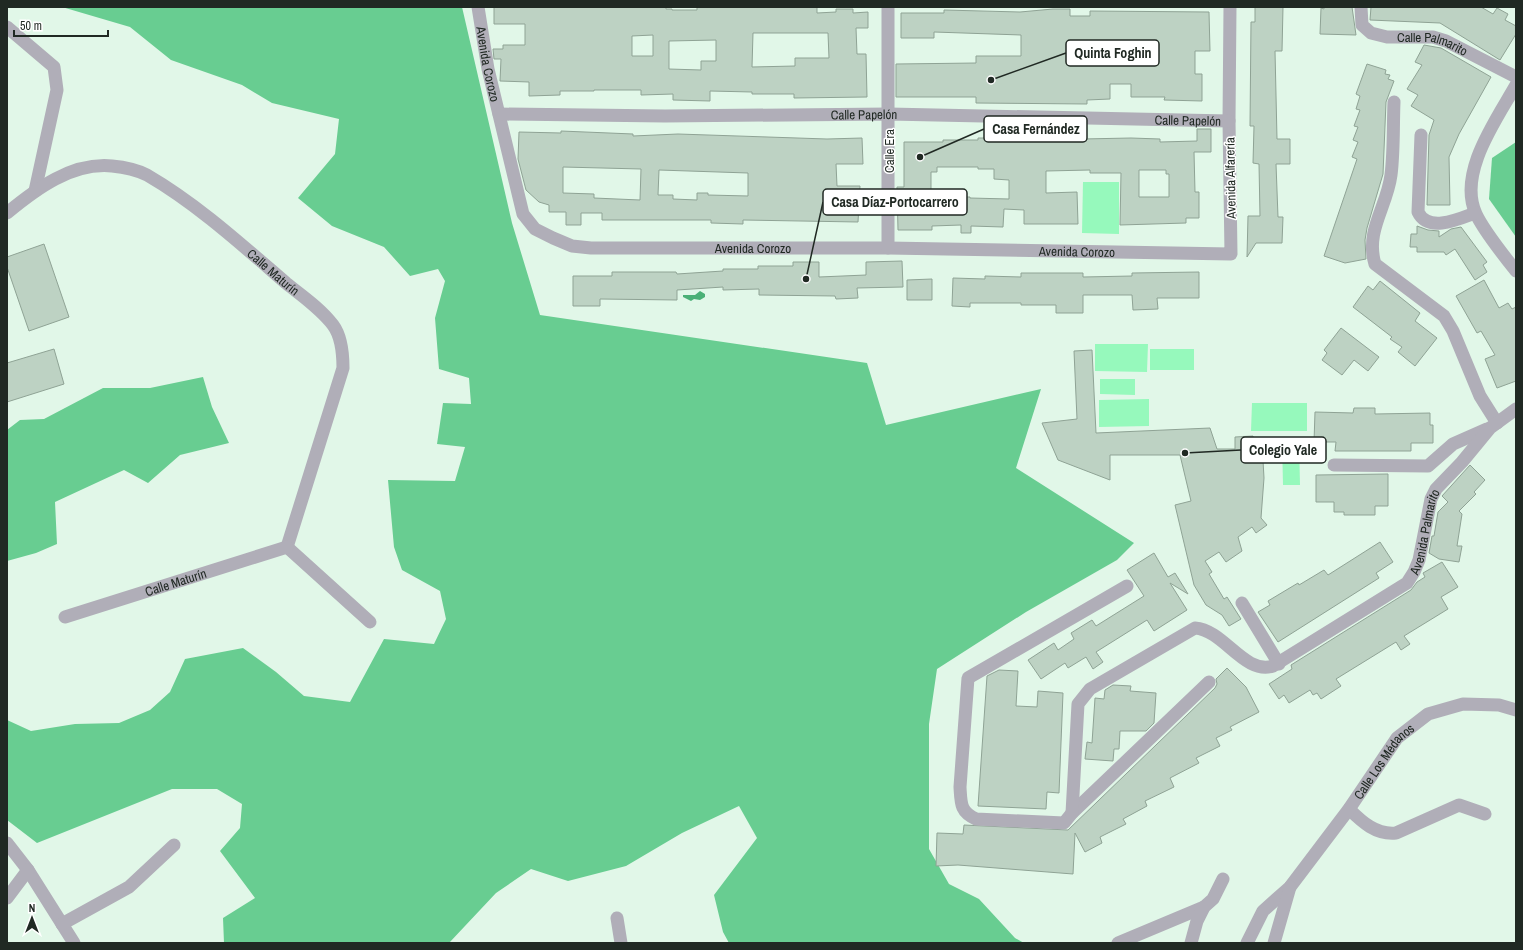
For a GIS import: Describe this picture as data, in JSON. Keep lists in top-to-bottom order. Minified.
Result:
{"streets":{"street":["Calle Palmarito","Avenida Corozo","Calle Papelón","Calle Era","Avenida Alfarería","Calle Maturín","Avenida Palmarito","Calle Los Médanos"]},"crossings":[["Avenida Corozo","Calle Papelón"],["Avenida Corozo","Calle Era"],["Avenida Corozo","Avenida Alfarería"],["Calle Papelón","Calle Era"],["Calle Papelón","Avenida Alfarería"]],"places":["Quinta Foghin","Casa Fernández","Casa Díaz-Portocarrero","Colegio Yale"],"scale_bar":"50 m","north":"top"}
